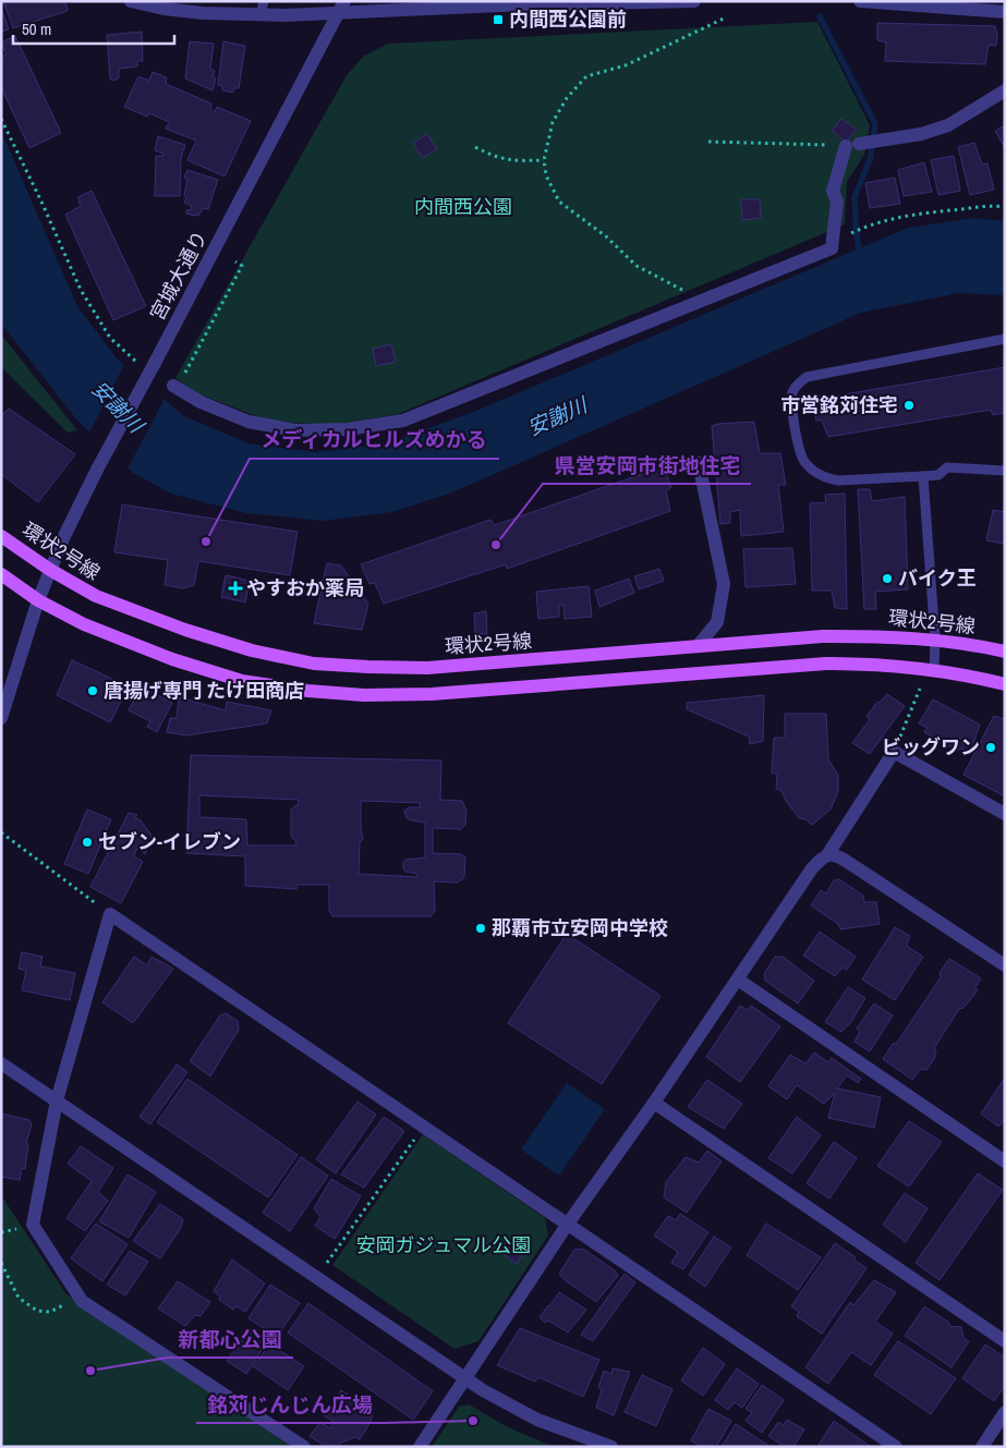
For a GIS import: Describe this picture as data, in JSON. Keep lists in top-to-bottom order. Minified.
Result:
{"streets":{"main road":["環状2号線"],"street":["宮城大通り"]},"crossings":[["宮城大通り","環状2号線"]],"water":["安謝川"],"parks":["内間西公園","安岡ガジュマル公園"],"places":{"transit":["内間西公園前"],"other":["市営銘苅住宅","メディカルヒルズめかる","県営安岡市街地住宅","バイク王","唐揚げ専門 たけ田商店","ビッグワン","セブン-イレブン","那覇市立安岡中学校","新都心公園","銘苅じんじん広場"],"health":["やすおか薬局"]},"scale_bar":"50 m"}
